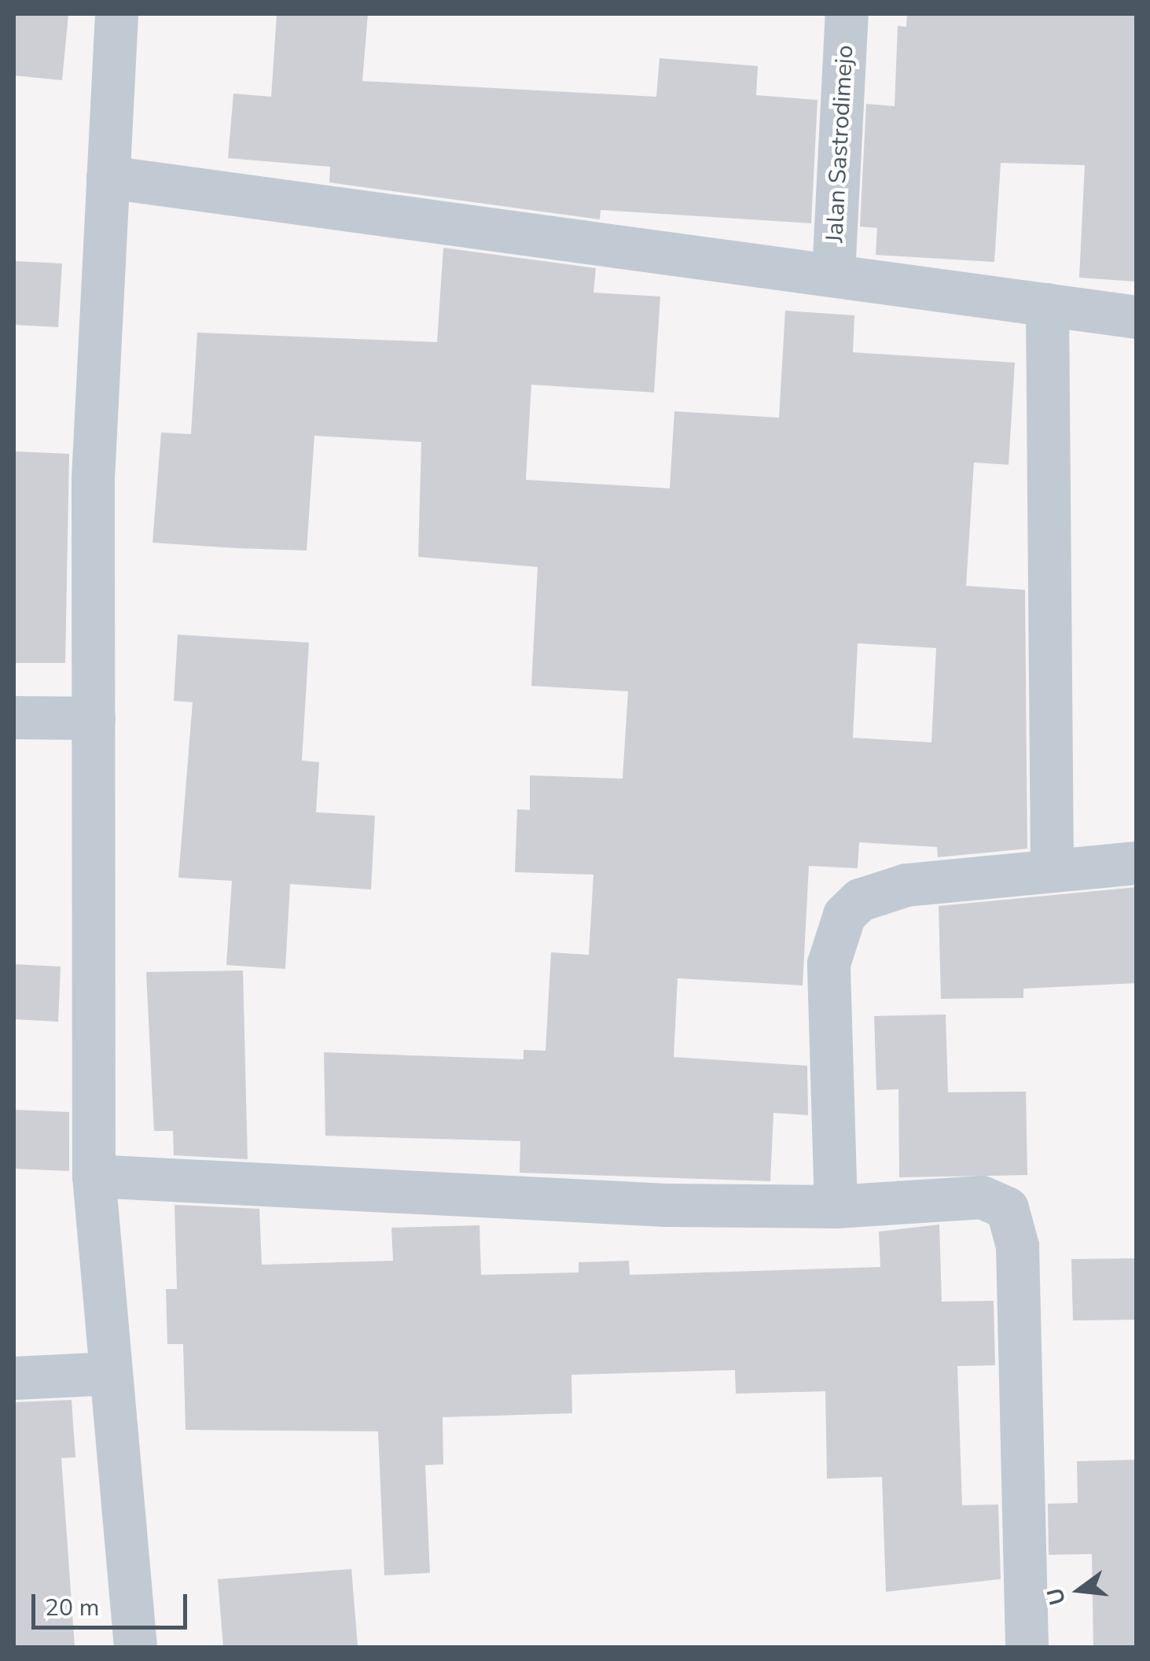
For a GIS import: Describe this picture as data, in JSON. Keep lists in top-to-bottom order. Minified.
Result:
{"streets":{"street":["Jalan Sastrodimejo"]},"scale_bar":"20 m","north":"left"}
